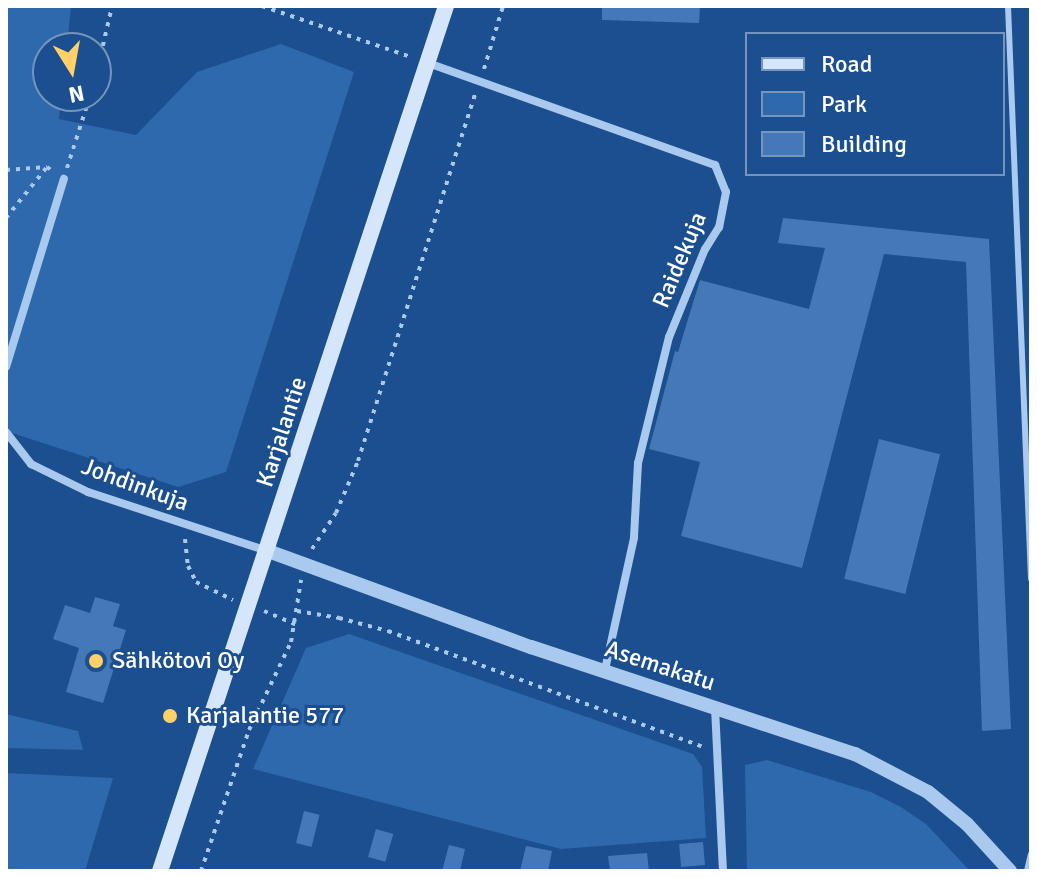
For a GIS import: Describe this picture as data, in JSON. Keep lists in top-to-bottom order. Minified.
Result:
{"streets":{"main road":["Karjalantie"],"street":["Raidekuja","Johdinkuja","Asemakatu"]},"crossings":[["Raidekuja","Karjalantie"],["Raidekuja","Asemakatu"],["Karjalantie","Johdinkuja"],["Karjalantie","Asemakatu"],["Johdinkuja","Asemakatu"]],"places":["Sähkötovi Oy","Karjalantie 577"],"legend":["Road","Park","Building"],"north":"bottom"}
